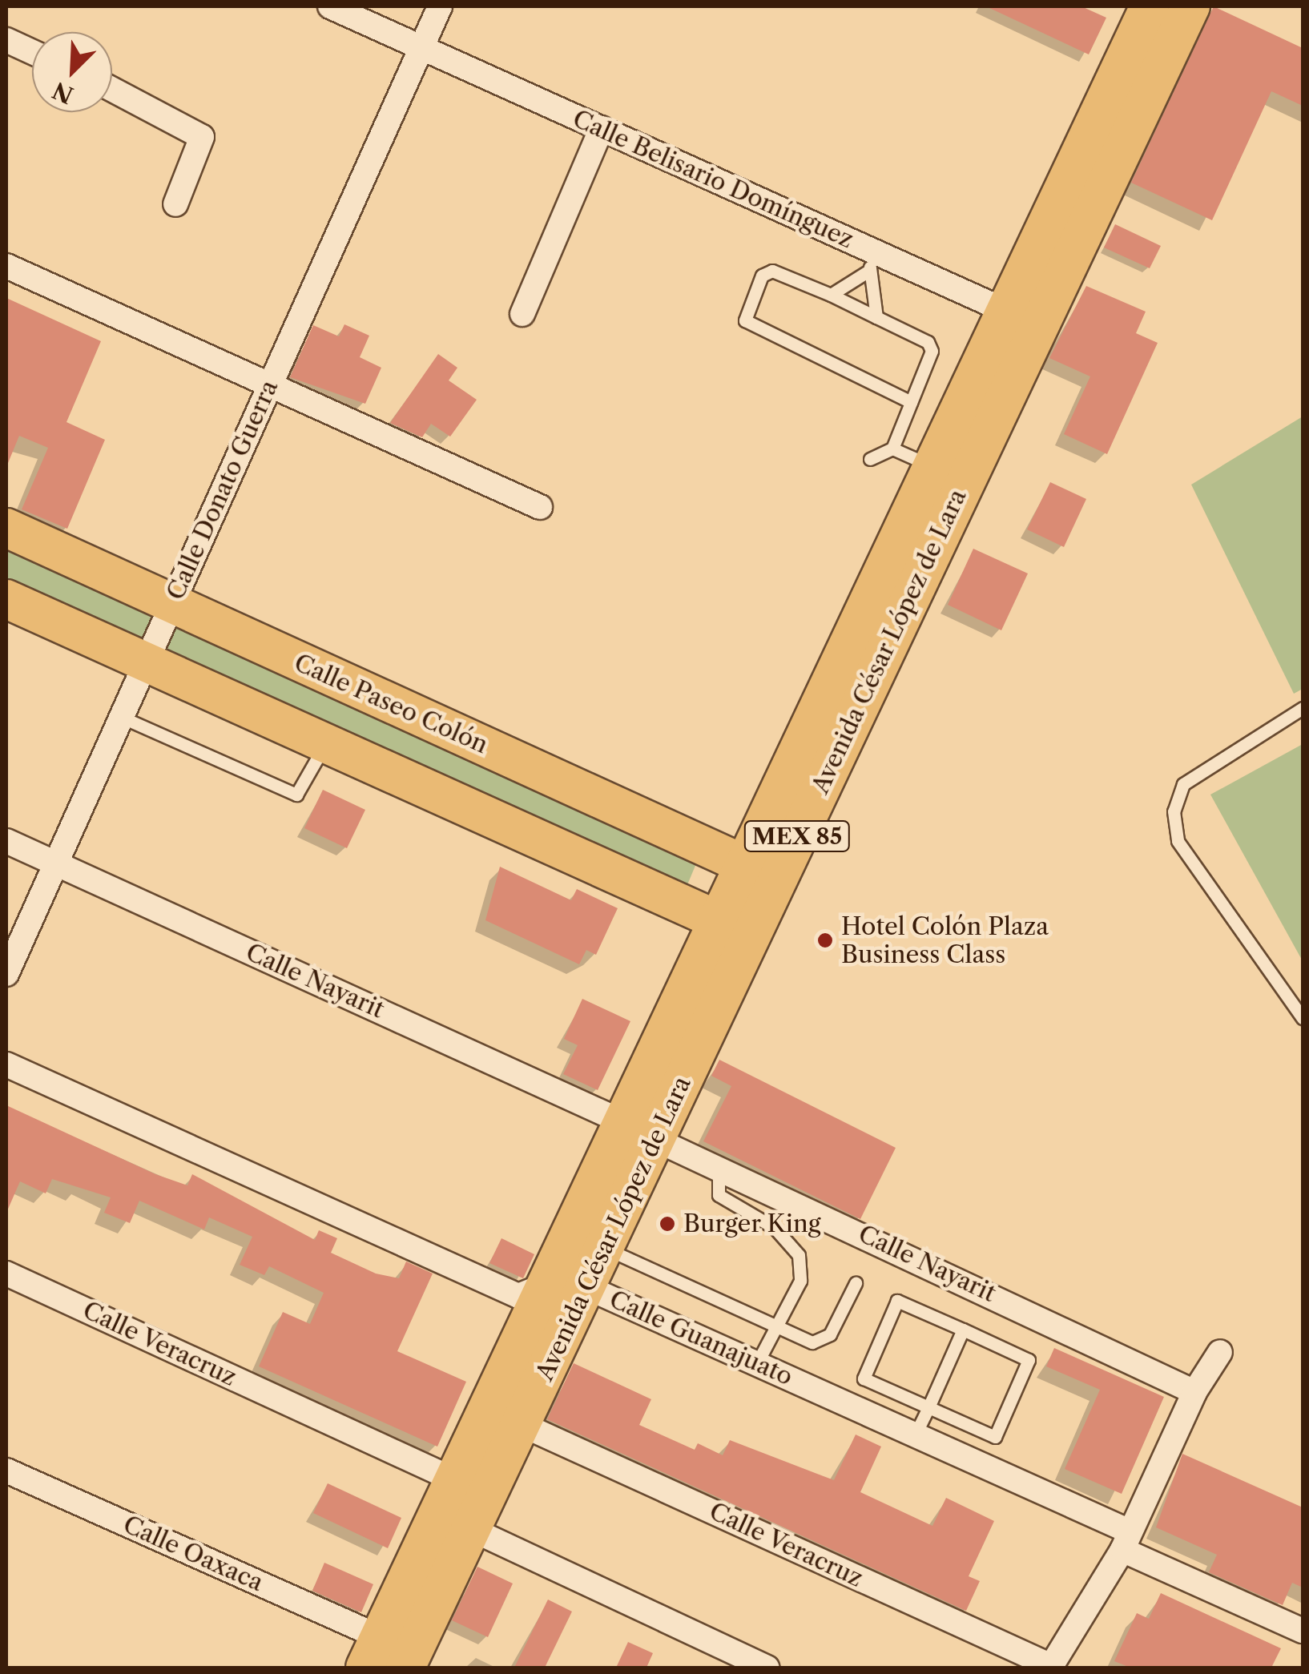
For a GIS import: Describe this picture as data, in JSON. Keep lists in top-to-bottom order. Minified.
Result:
{"streets":{"main road":["Avenida César López de Lara","Calle Paseo Colón","MEX 85"],"street":["Calle Belisario Domínguez","Calle Donato Guerra","Calle Nayarit","Calle Guanajuato","Calle Veracruz","Calle Oaxaca"]},"crossings":[["Calle Belisario Domínguez","Calle Donato Guerra"],["Calle Belisario Domínguez","Avenida César López de Lara"],["Calle Donato Guerra","Calle Paseo Colón"],["Calle Donato Guerra","Calle Nayarit"],["Avenida César López de Lara","Calle Paseo Colón"],["Avenida César López de Lara","Calle Nayarit"],["Avenida César López de Lara","Calle Guanajuato"],["Avenida César López de Lara","Calle Veracruz"],["Avenida César López de Lara","Calle Oaxaca"]],"places":["Hotel Colón Plaza Business Class","Burger King"],"north":"bottom left"}
